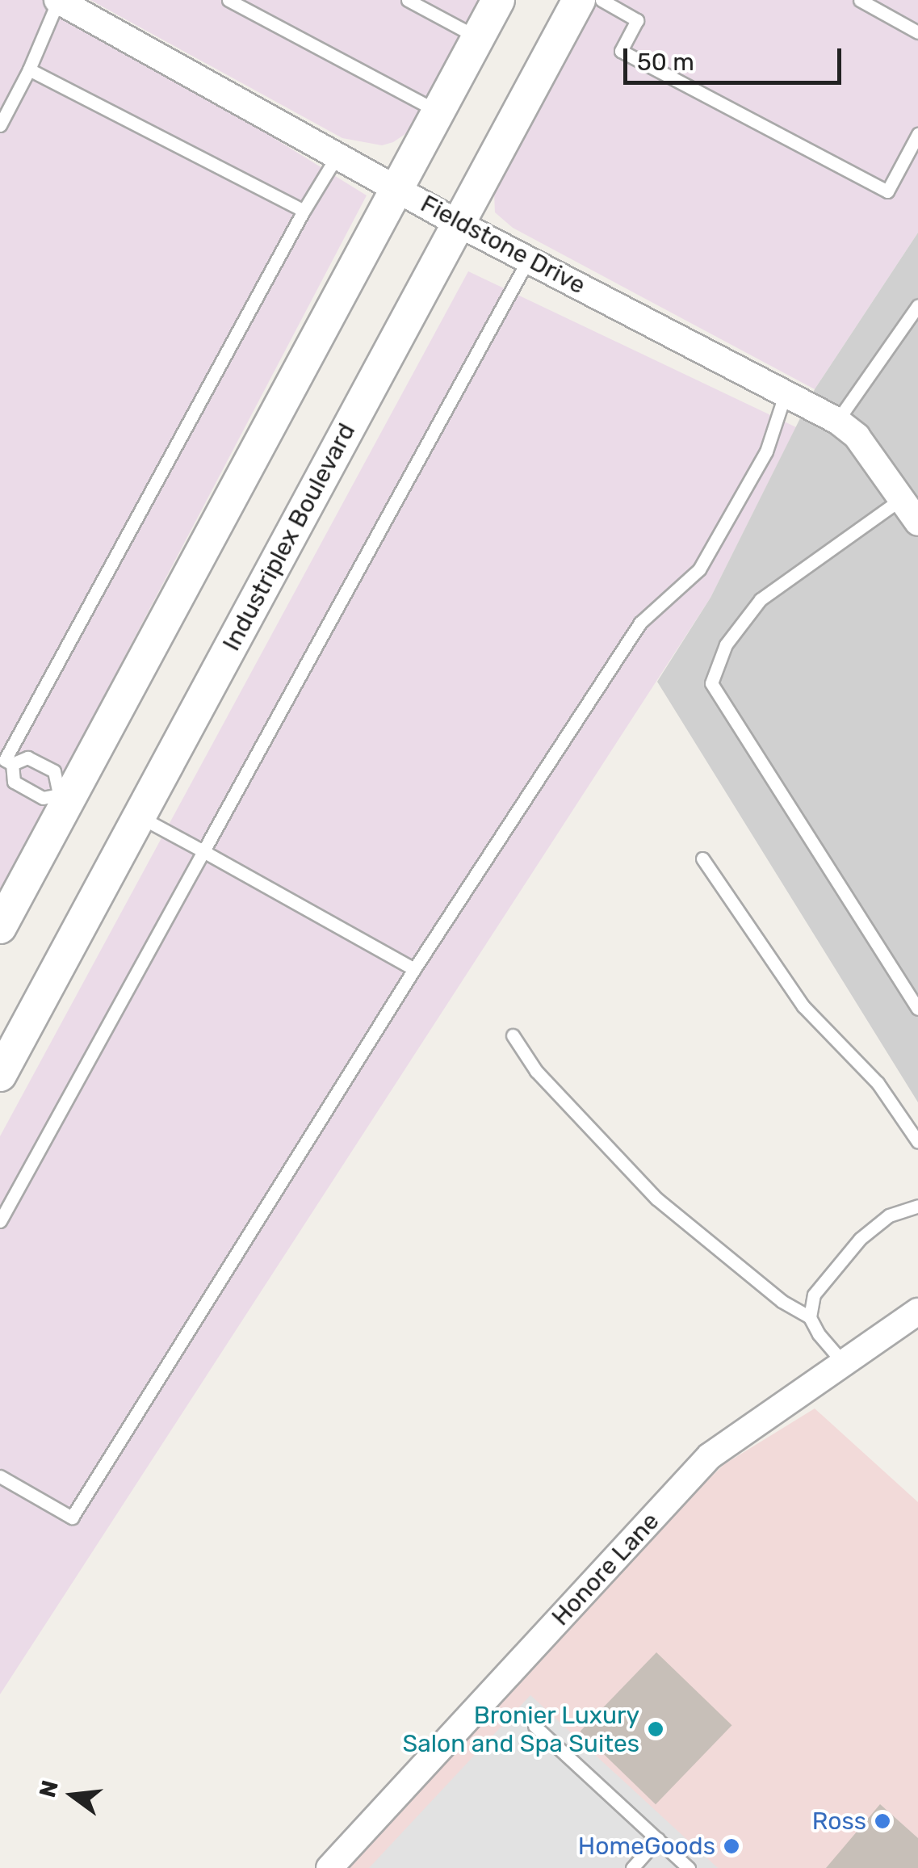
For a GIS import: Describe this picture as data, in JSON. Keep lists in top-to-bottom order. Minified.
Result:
{"streets":{"street":["Fieldstone Drive","Industriplex Boulevard","Honore Lane"]},"crossings":[["Fieldstone Drive","Industriplex Boulevard"]],"places":["Bronier Luxury Salon and Spa Suites","Ross","HomeGoods"],"scale_bar":"50 m","north":"left"}
